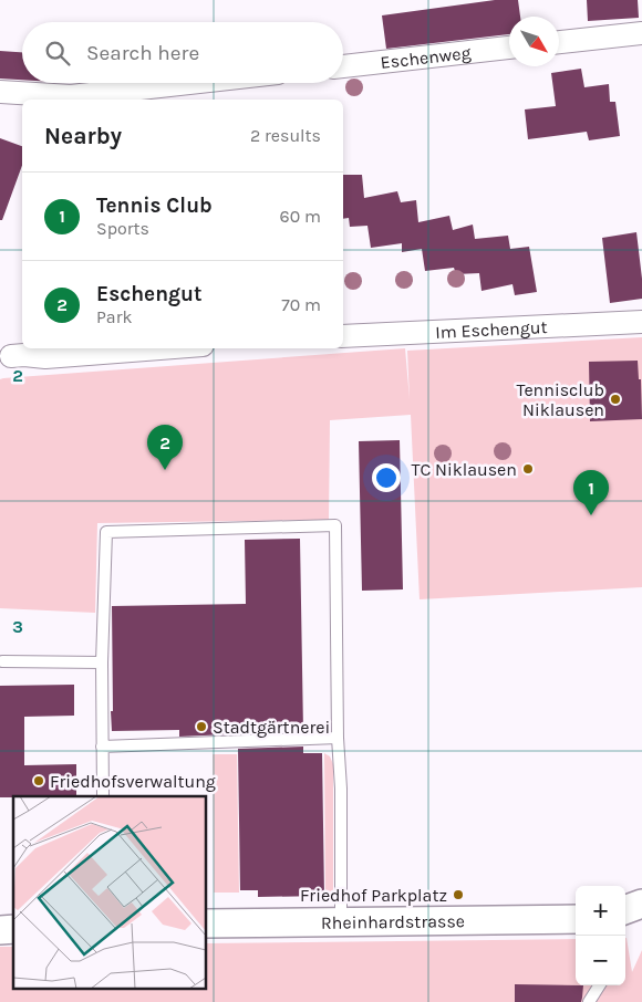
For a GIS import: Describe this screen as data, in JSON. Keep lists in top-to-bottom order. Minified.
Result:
{"streets":{"street":["Eschenweg","Im Eschengut","Rheinhardstrasse"]},"places":["Tennisclub Niklausen","TC Niklausen","Stadtgärtnerei","Friedhofsverwaltung","Friedhof Parkplatz"],"north":"bottom right","page":{"search":"Search here","heading":["Nearby","2 results"],"list":[{"mark":"1","name":"Tennis Club","note":"Sports","value":"60 m"},{"mark":"2","name":"Eschengut","note":"Park","value":"70 m"}],"pins":["2","1"],"map_buttons":["+","−"]},"grid":{"rows":["2","3"]}}
